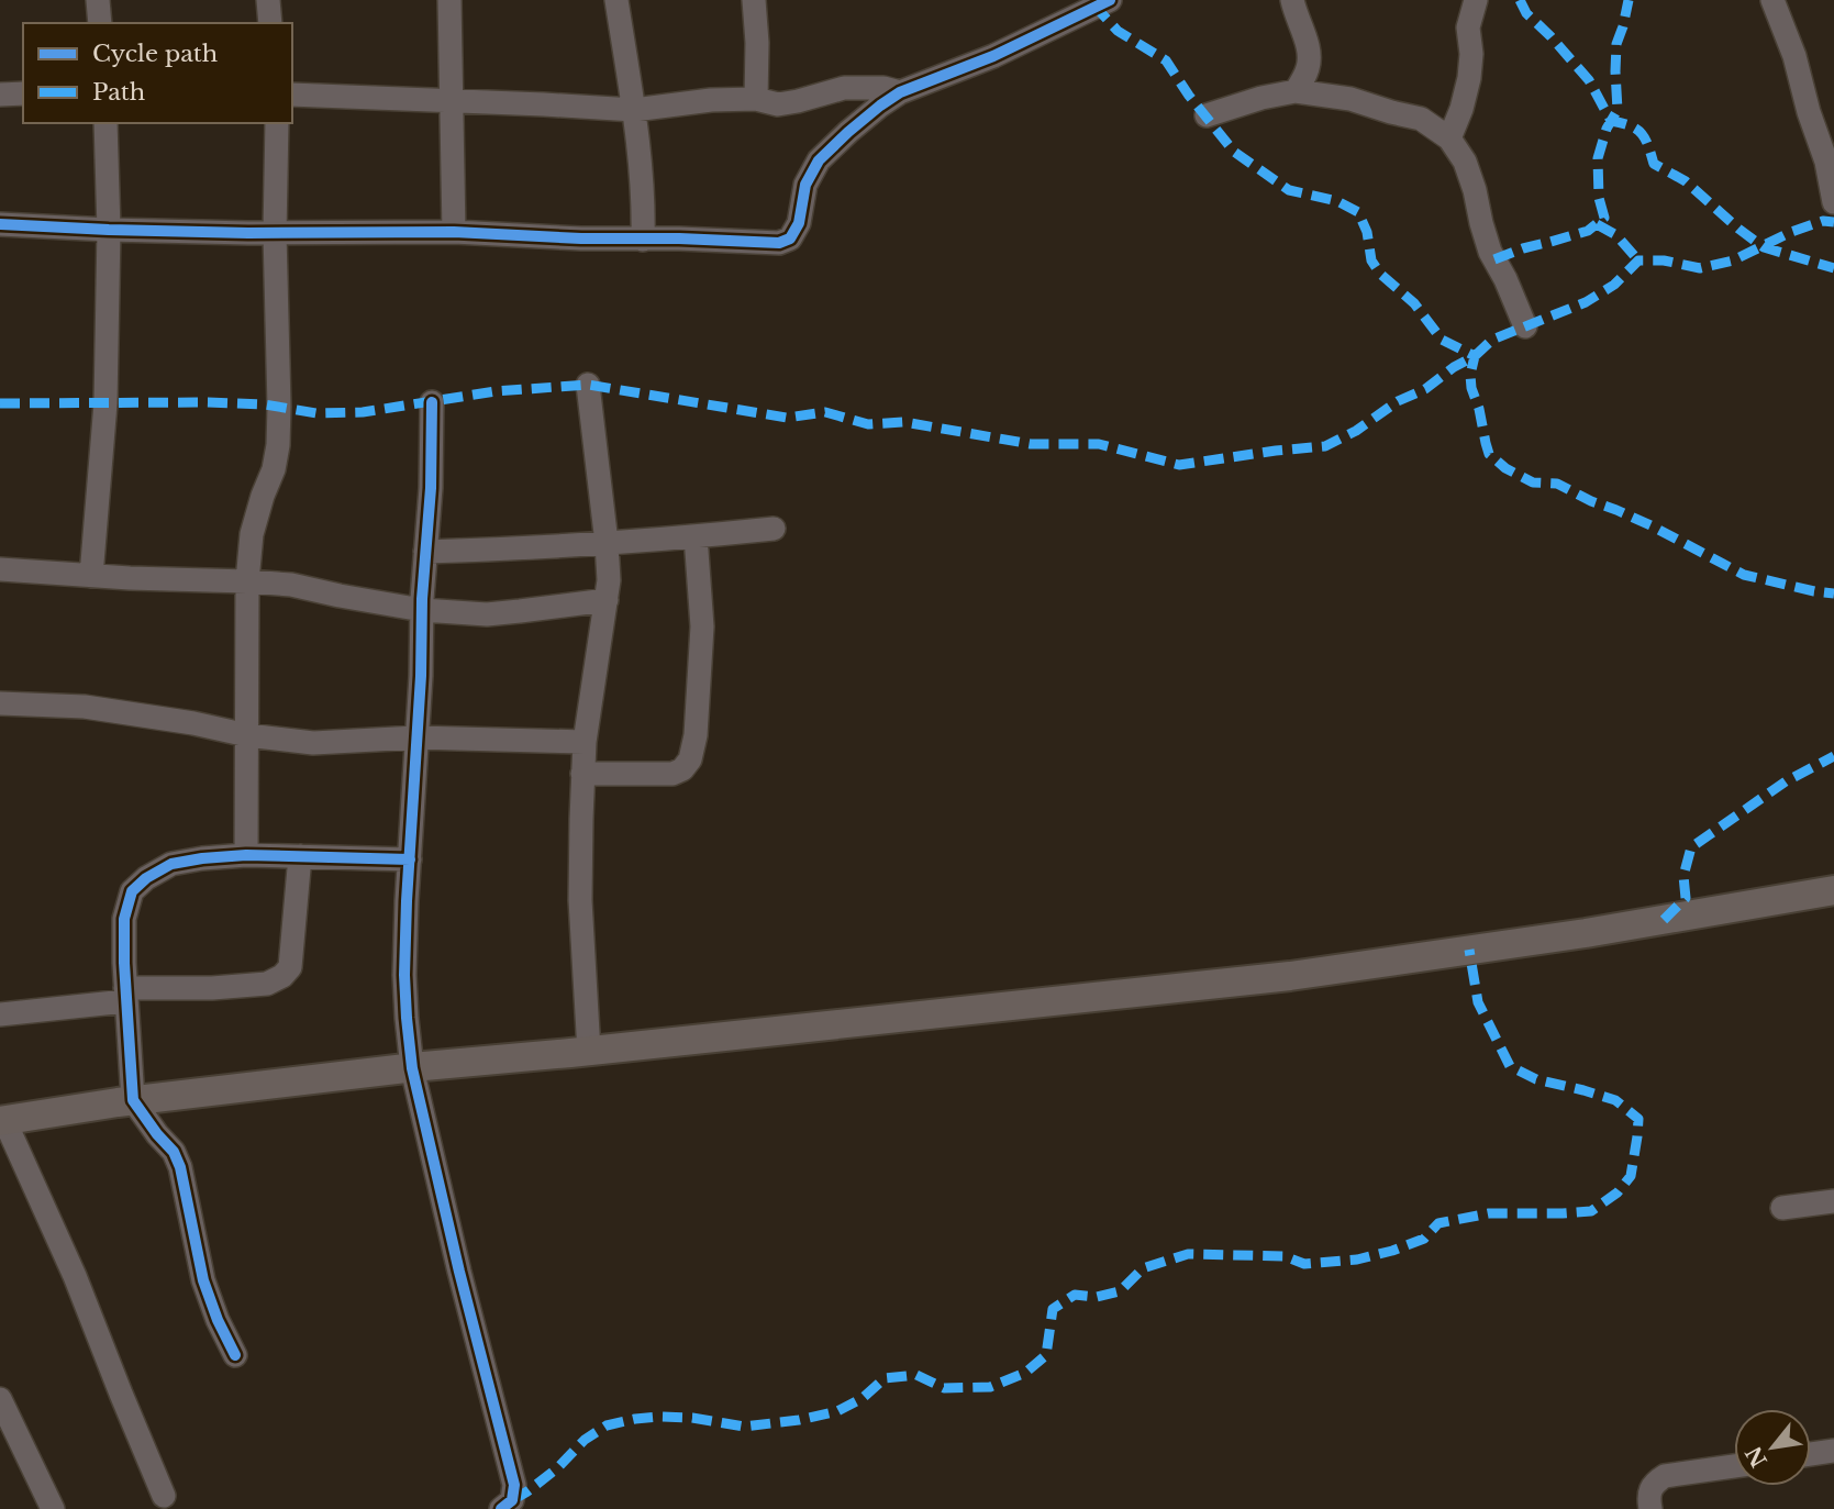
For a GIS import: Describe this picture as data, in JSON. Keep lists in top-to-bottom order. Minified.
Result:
{"legend":["Cycle path","Path"],"north":"bottom left"}
